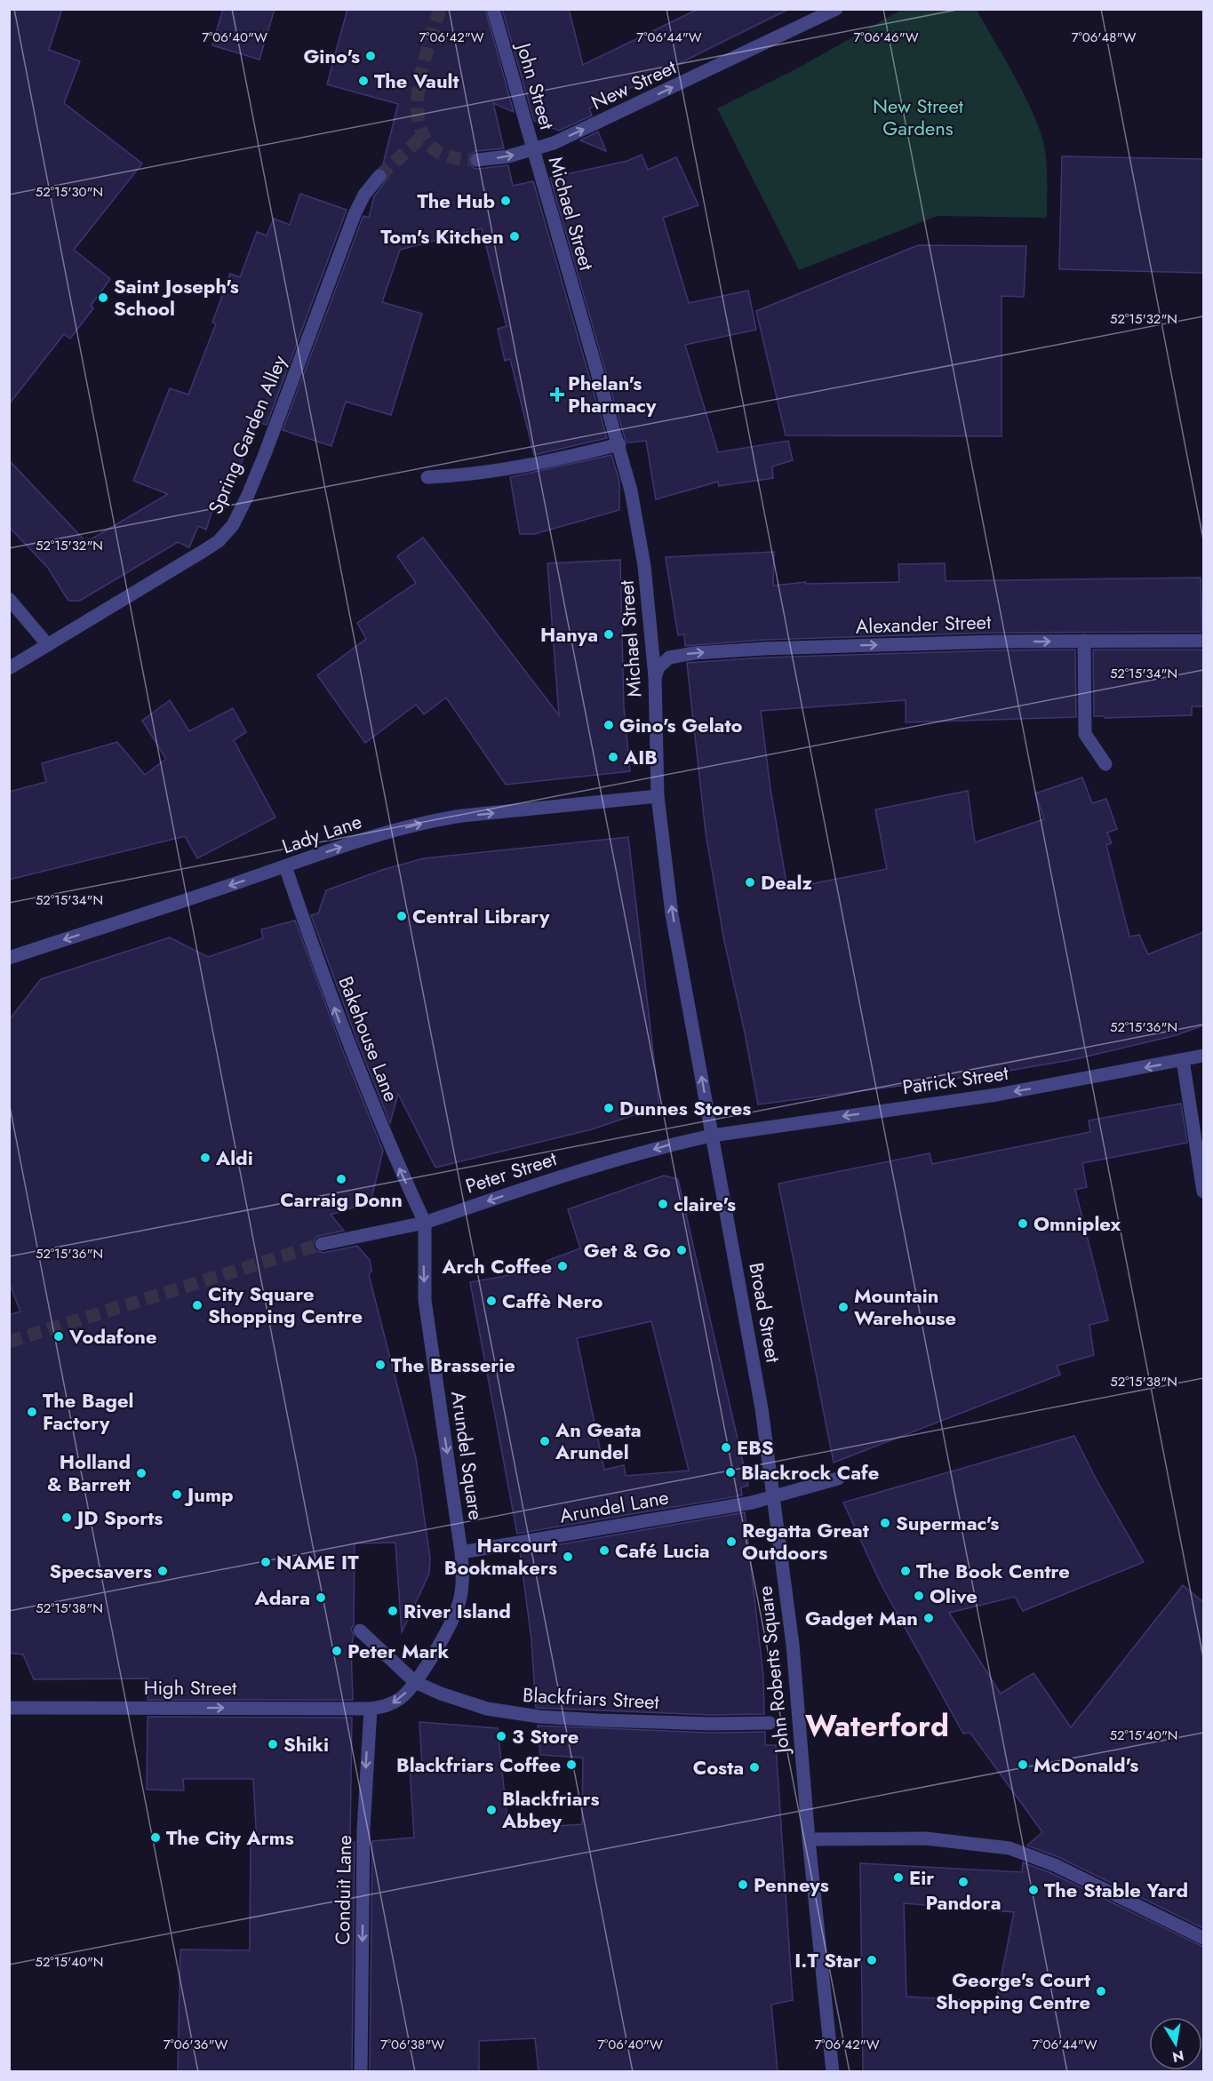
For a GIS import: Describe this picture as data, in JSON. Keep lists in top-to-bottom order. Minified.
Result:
{"streets":{"street":["New Street","John Street","Michael Street","Spring Garden Alley","Alexander Street","Lady Lane","Bakehouse Lane","Patrick Street","Peter Street","Broad Street","Arundel Square","Arundel Lane","John Roberts Square","High Street","Blackfriars Street","Conduit Lane"]},"crossings":[["New Street","John Street"],["New Street","Michael Street"],["John Street","Michael Street"],["Michael Street","Alexander Street"],["Michael Street","Lady Lane"],["Michael Street","Patrick Street"],["Michael Street","Peter Street"],["Michael Street","Broad Street"],["Lady Lane","Bakehouse Lane"],["Bakehouse Lane","Peter Street"],["Bakehouse Lane","Arundel Square"],["Patrick Street","Peter Street"],["Patrick Street","Broad Street"],["Peter Street","Broad Street"],["Peter Street","Arundel Square"],["Broad Street","Arundel Lane"],["Broad Street","John Roberts Square"],["Arundel Square","Arundel Lane"],["Arundel Square","High Street"],["Arundel Square","Blackfriars Street"],["Arundel Square","Conduit Lane"],["Arundel Lane","John Roberts Square"],["High Street","Conduit Lane"]],"one_way":["New Street","Alexander Street","Bakehouse Lane","Patrick Street","Peter Street","Arundel Square","High Street","Conduit Lane"],"districts":["Waterford"],"parks":["New Street Gardens"],"places":{"other":["Gino's","The Vault","The Hub","Tom's Kitchen","Saint Joseph's School","Hanya","Gino's Gelato","AIB","Dealz","Central Library","Dunnes Stores","Aldi","Carraig Donn","claire's","Omniplex","Get & Go","Arch Coffee","Caffè Nero","City Square Shopping Centre","Mountain Warehouse","Vodafone","The Brasserie","The Bagel Factory","An Geata Arundel","EBS","Blackrock Cafe","Holland & Barrett","Jump","JD Sports","Supermac's","Regatta Great Outdoors","Café Lucia","Harcourt Bookmakers","NAME IT","Specsavers","The Book Centre","Olive","Adara","River Island","Gadget Man","Peter Mark","3 Store","Shiki","Blackfriars Coffee","McDonald's","Costa","Blackfriars Abbey","The City Arms","Eir","Pandora","Penneys","The Stable Yard","I.T Star","George's Court Shopping Centre"],"health":["Phelan's Pharmacy"]},"north":"bottom","coordinates":["7°06'40\"W","7°06'42\"W","7°06'44\"W","7°06'46\"W","7°06'48\"W","52°15'30\"N","52°15'32\"N","52°15'34\"N","52°15'36\"N","52°15'38\"N","52°15'40\"N","7°06'36\"W","7°06'38\"W"]}
